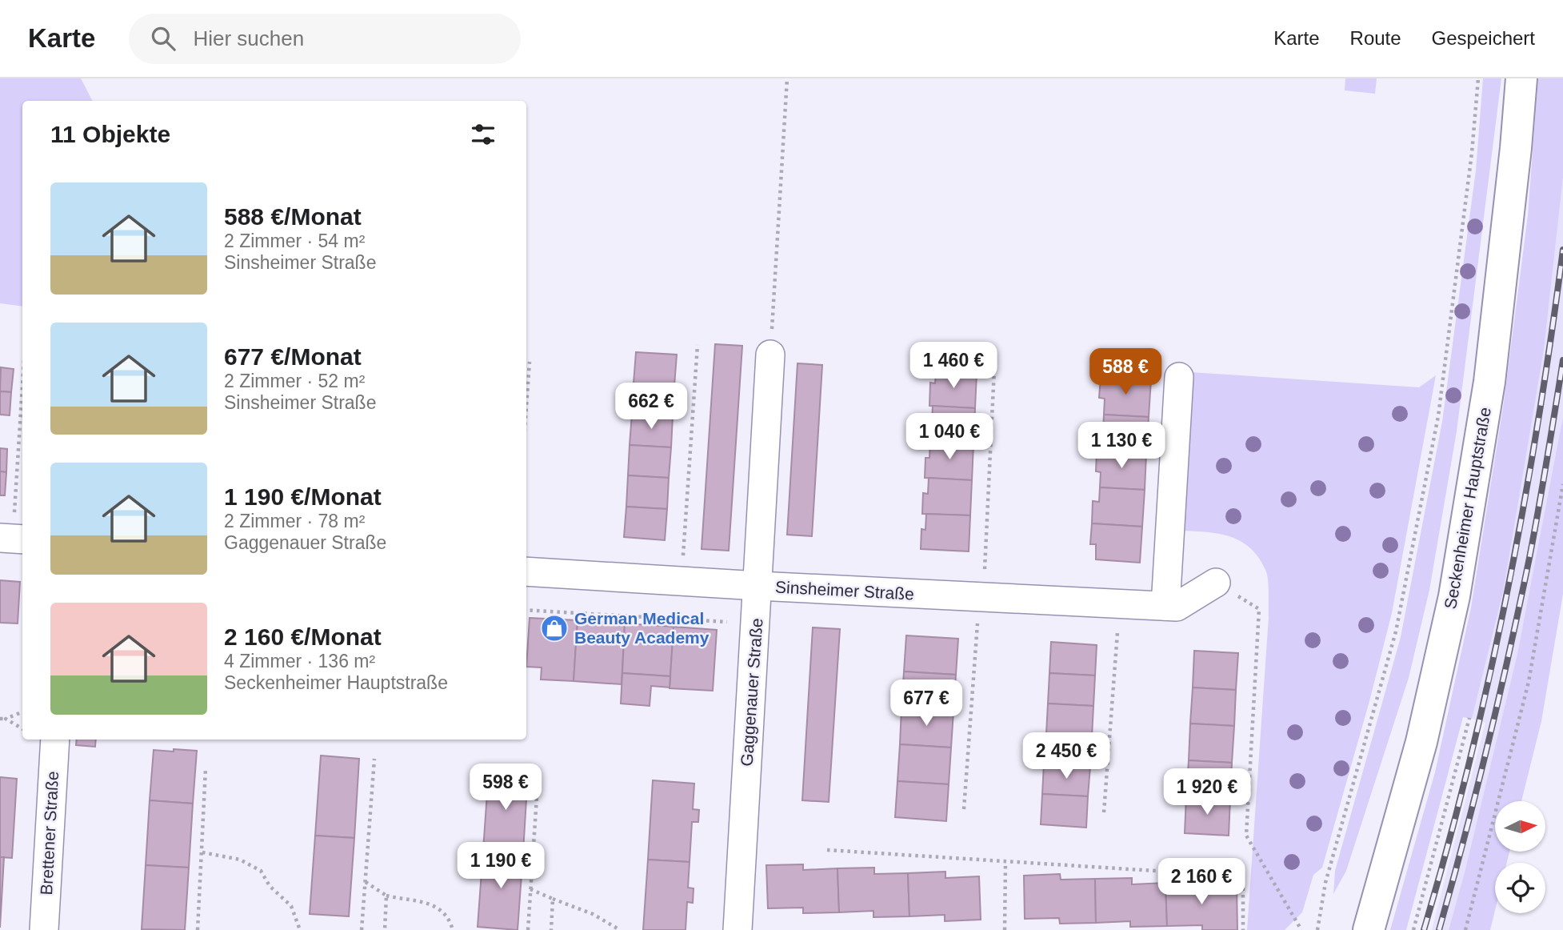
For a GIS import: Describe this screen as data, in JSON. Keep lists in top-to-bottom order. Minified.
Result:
{"streets":{"main road":["Seckenheimer Hauptstraße"],"street":["Sinsheimer Straße","Gaggenauer Straße","Brettener Straße"]},"crossings":[["Sinsheimer Straße","Gaggenauer Straße"]],"places":{"shop":["German Medical Beauty Academy"]},"north":"right","page":{"header":"Karte","search":"Hier suchen","nav":["Karte","Route","Gespeichert"],"heading":"11 Objekte","list":[{"name":"588 €/Monat","note":"2 Zimmer · 54 m² · Sinsheimer Straße"},{"name":"677 €/Monat","note":"2 Zimmer · 52 m² · Sinsheimer Straße"},{"name":"1 190 €/Monat","note":"2 Zimmer · 78 m² · Gaggenauer Straße"},{"name":"2 160 €/Monat","note":"4 Zimmer · 136 m² · Seckenheimer Hauptstraße"}],"price":["1 460 €","588 €","662 €","1 040 €","1 130 €","677 €","2 450 €","598 €","1 920 €","1 190 €","2 160 €"]}}
